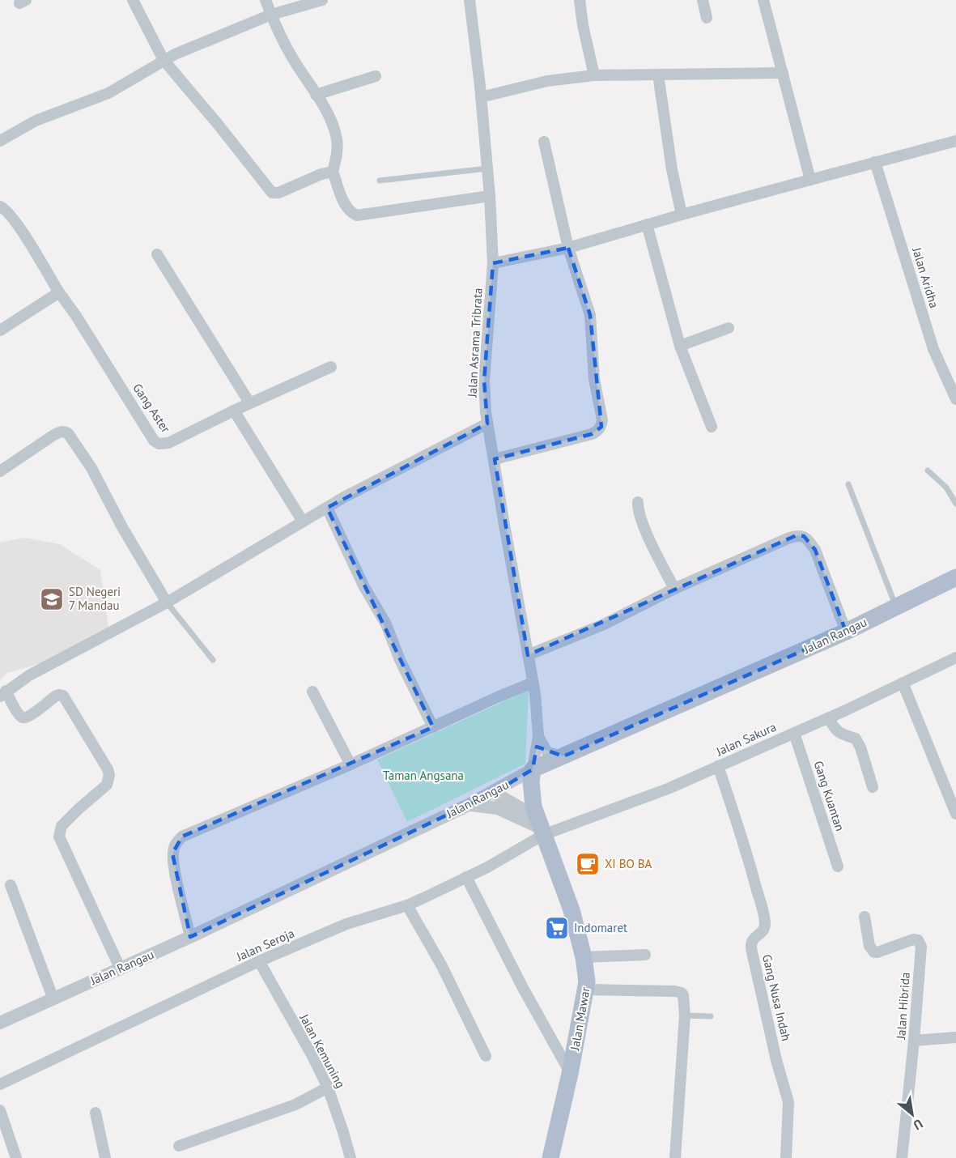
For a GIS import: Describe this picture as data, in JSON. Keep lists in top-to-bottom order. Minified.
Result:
{"streets":{"main road":["Jalan Rangau","Jalan Mawar"],"street":["Jalan Aridha","Jalan Asrama Tribrata","Gang Aster","Jalan Sakura","Gang Kuantan","Jalan Seroja","Gang Nusa Indah","Jalan Hibrida","Jalan Kemuning"]},"crossings":[["Jalan Asrama Tribrata","Jalan Rangau"],["Jalan Asrama Tribrata","Jalan Mawar"],["Jalan Rangau","Jalan Mawar"],["Jalan Sakura","Gang Kuantan"],["Jalan Sakura","Jalan Seroja"],["Jalan Sakura","Gang Nusa Indah"],["Jalan Sakura","Jalan Mawar"],["Jalan Seroja","Jalan Mawar"],["Jalan Seroja","Jalan Kemuning"]],"parks":["Taman Angsana"],"places":{"school or university":["SD Negeri 7 Mandau"],"cafe":["XI BO BA"],"supermarket":["Indomaret"]},"north":"bottom right"}
